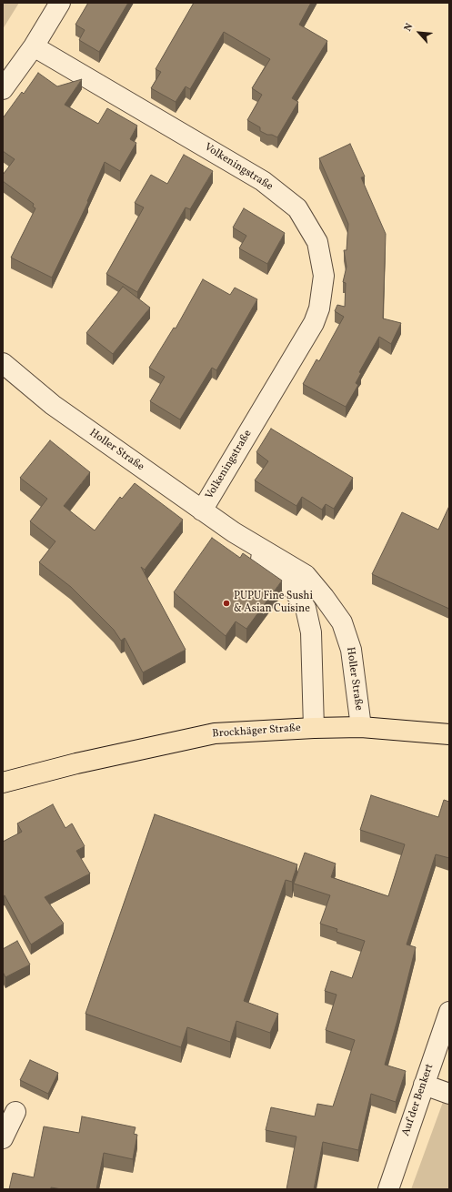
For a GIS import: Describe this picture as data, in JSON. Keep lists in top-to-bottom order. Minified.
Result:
{"streets":{"main road":["Brockhäger Straße"],"street":["Volkeningstraße","Holler Straße","Auf der Benkert"]},"crossings":[["Volkeningstraße","Holler Straße"],["Holler Straße","Brockhäger Straße"]],"places":["PUPU Fine Sushi & Asian Cuisine"],"north":"top left"}
